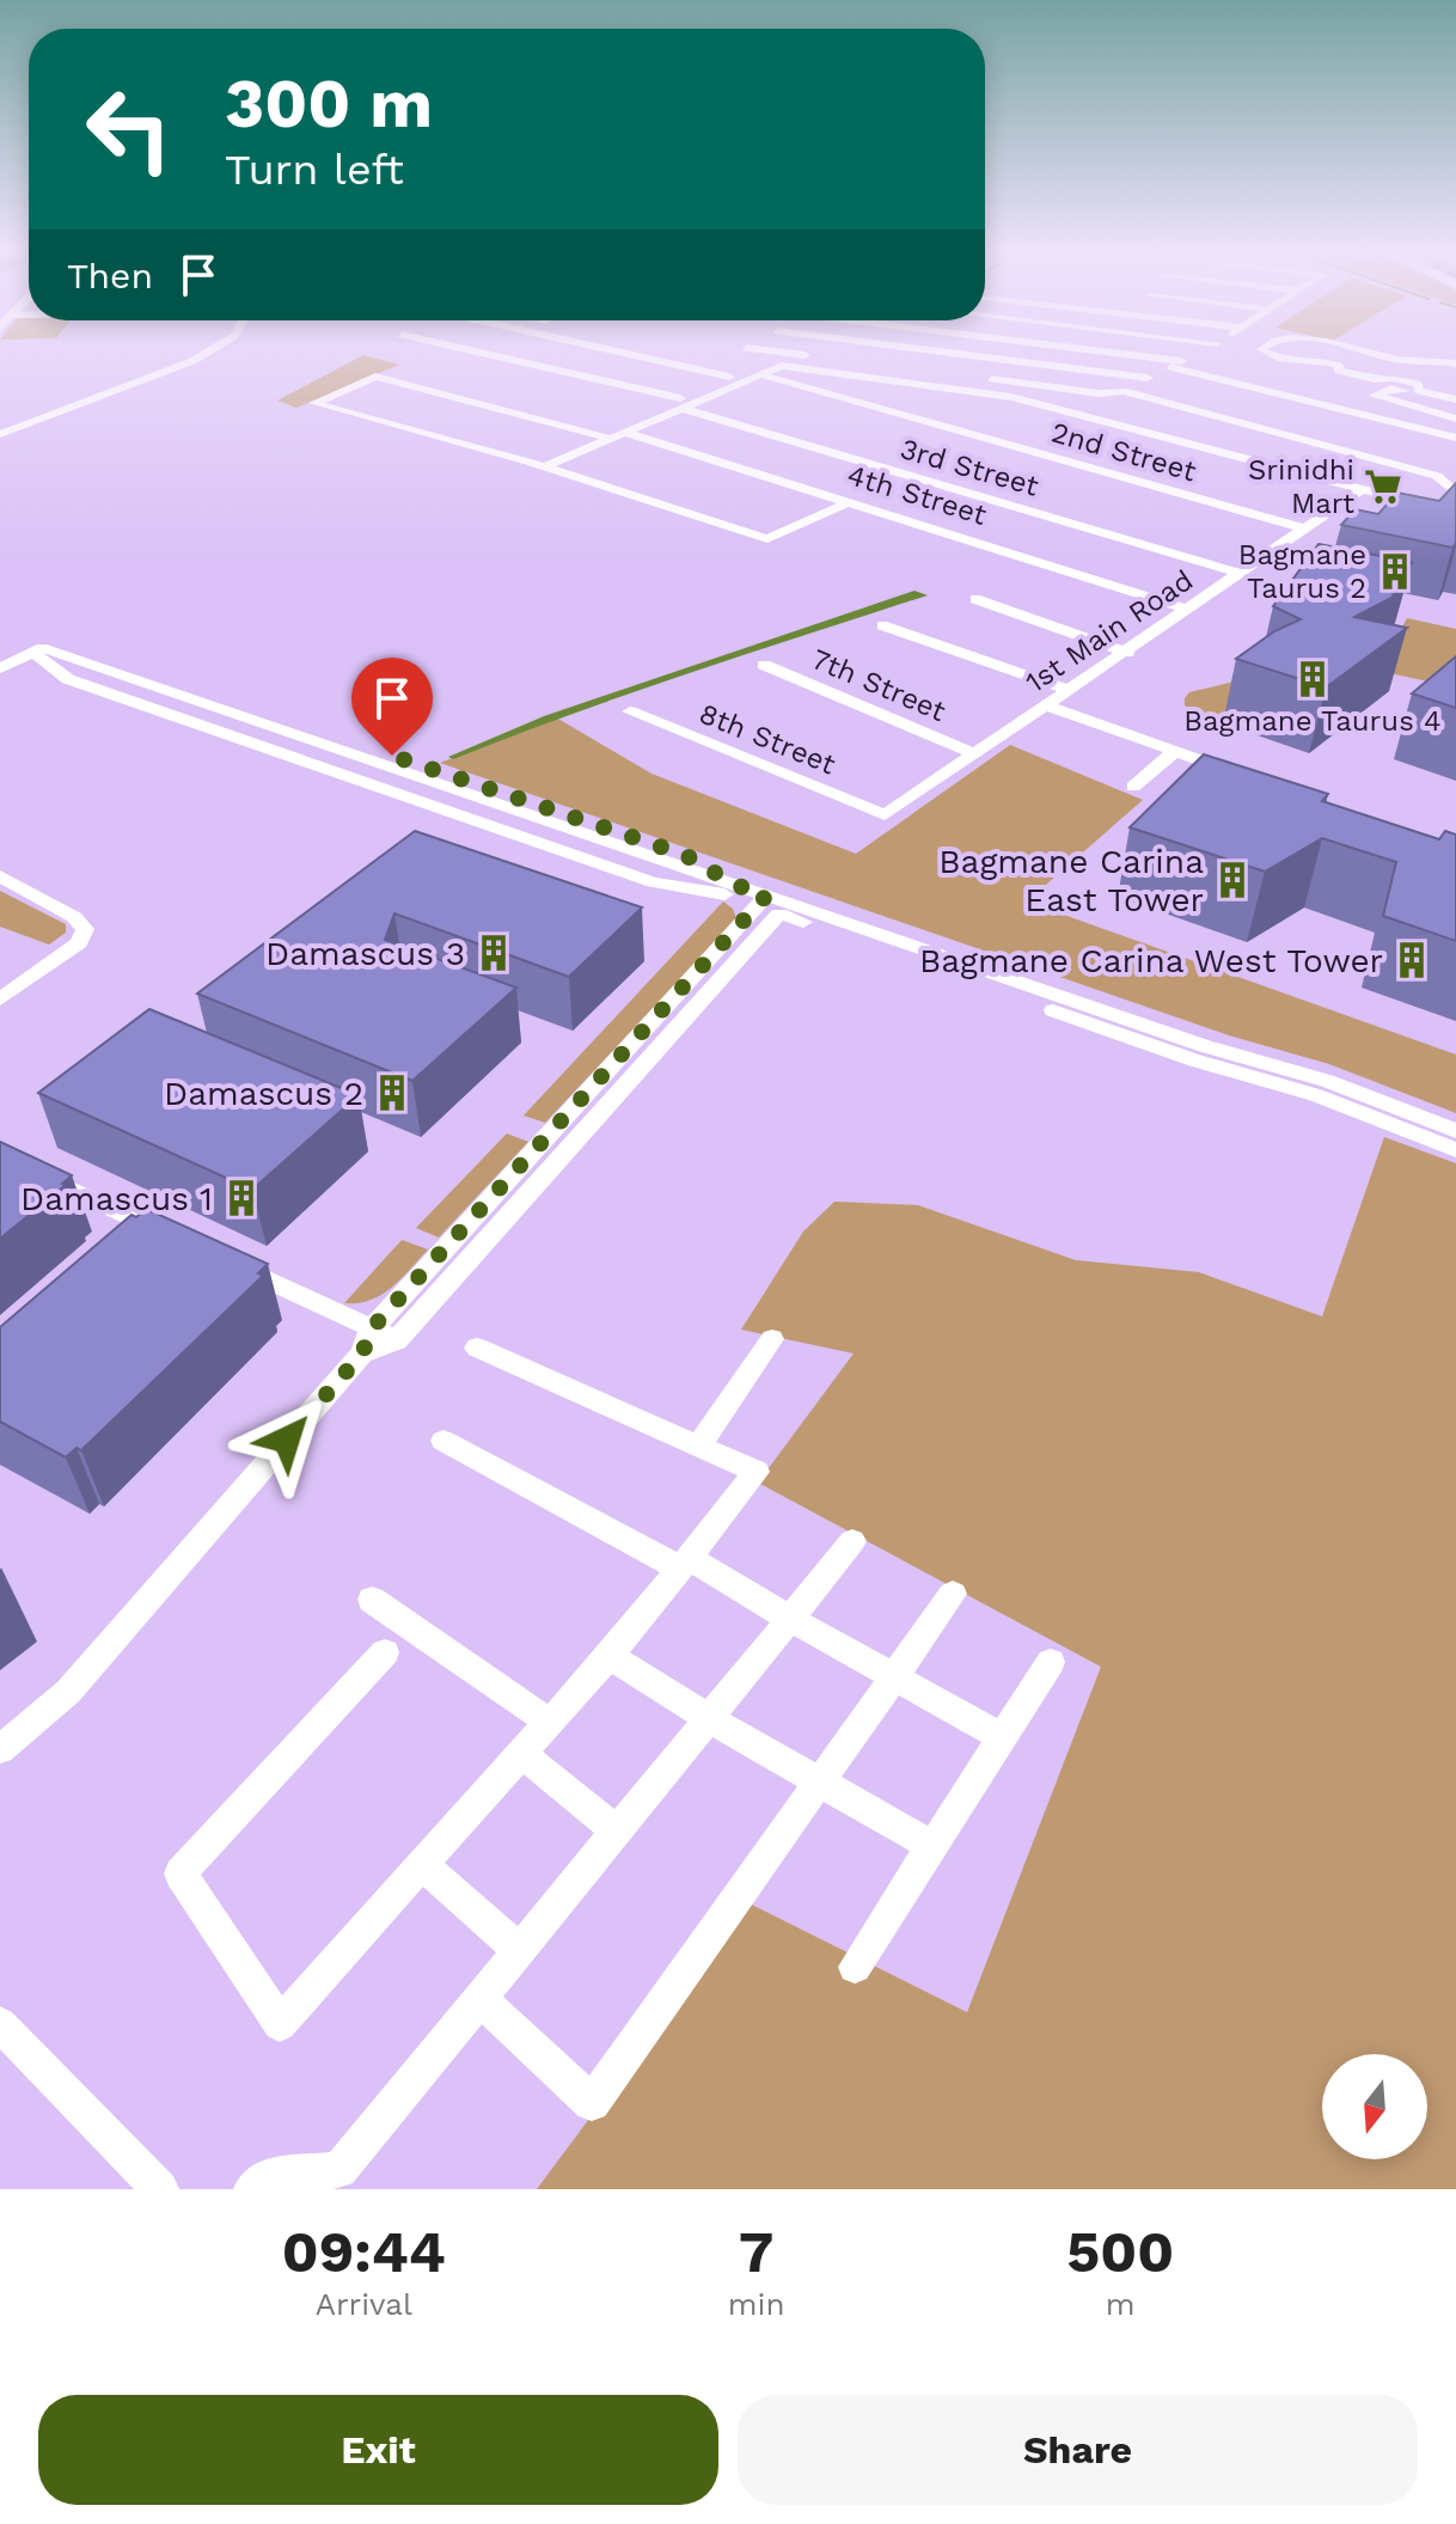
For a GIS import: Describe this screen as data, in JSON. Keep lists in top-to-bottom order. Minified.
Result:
{"streets":{"street":["2nd Street","3rd Street","4th Street","1st Main Road","7th Street","8th Street"]},"crossings":[["2nd Street","1st Main Road"],["3rd Street","1st Main Road"],["4th Street","1st Main Road"],["1st Main Road","7th Street"],["1st Main Road","8th Street"]],"places":{"supermarket":["Srinidhi Mart"],"building":["Bagmane Taurus 2","Bagmane Taurus 4","Bagmane Carina East Tower","Damascus 3","Bagmane Carina West Tower","Damascus 2","Damascus 1"]},"north":"bottom","page":{"turn":["300 m","Turn left"],"then":"Then","eta":["09:44","Arrival","7","min","500","m"],"buttons":["Exit","Share"]}}
